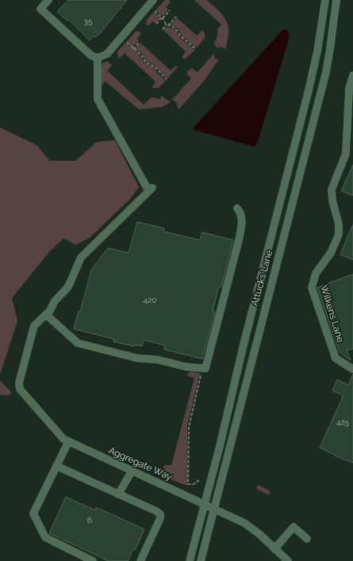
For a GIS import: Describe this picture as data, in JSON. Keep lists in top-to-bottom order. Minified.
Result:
{"streets":{"street":["Attucks Lane","Wilkens Lane","Aggregate Way"]},"crossings":[["Attucks Lane","Aggregate Way"]],"house_numbers":["35","420","425","6"]}
